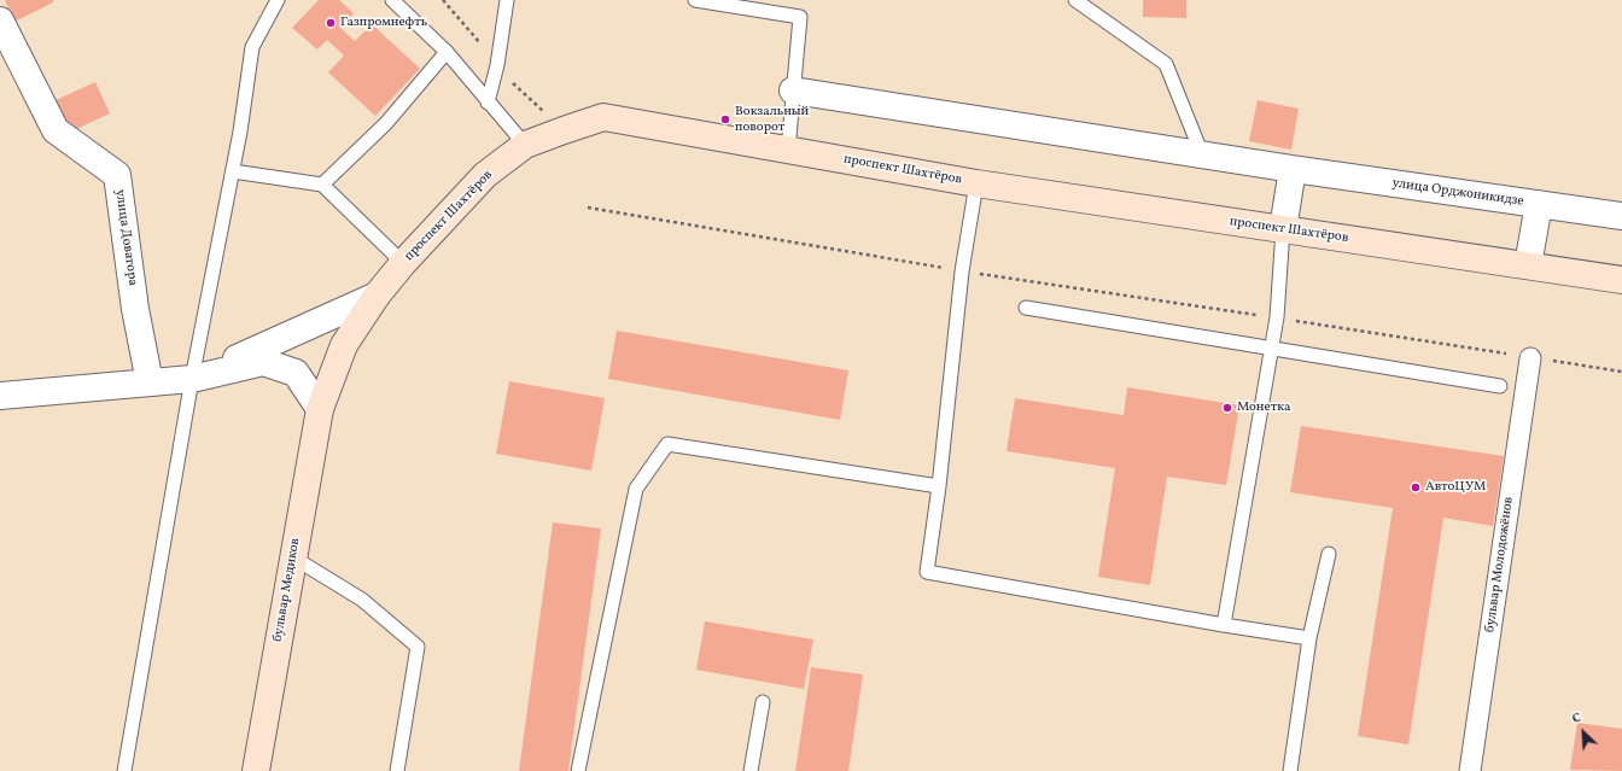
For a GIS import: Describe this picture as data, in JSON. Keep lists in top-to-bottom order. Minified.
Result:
{"streets":{"main road":["проспект Шахтёров","бульвар Медиков"],"street":["улица Орджоникидзе","улица Доватора","бульвар Молодожёнов"]},"crossings":[["проспект Шахтёров","бульвар Медиков"]],"places":["Газпромнефть","Вокзальный поворот","Монетка","АвтоЦУМ"],"north":"top left"}
